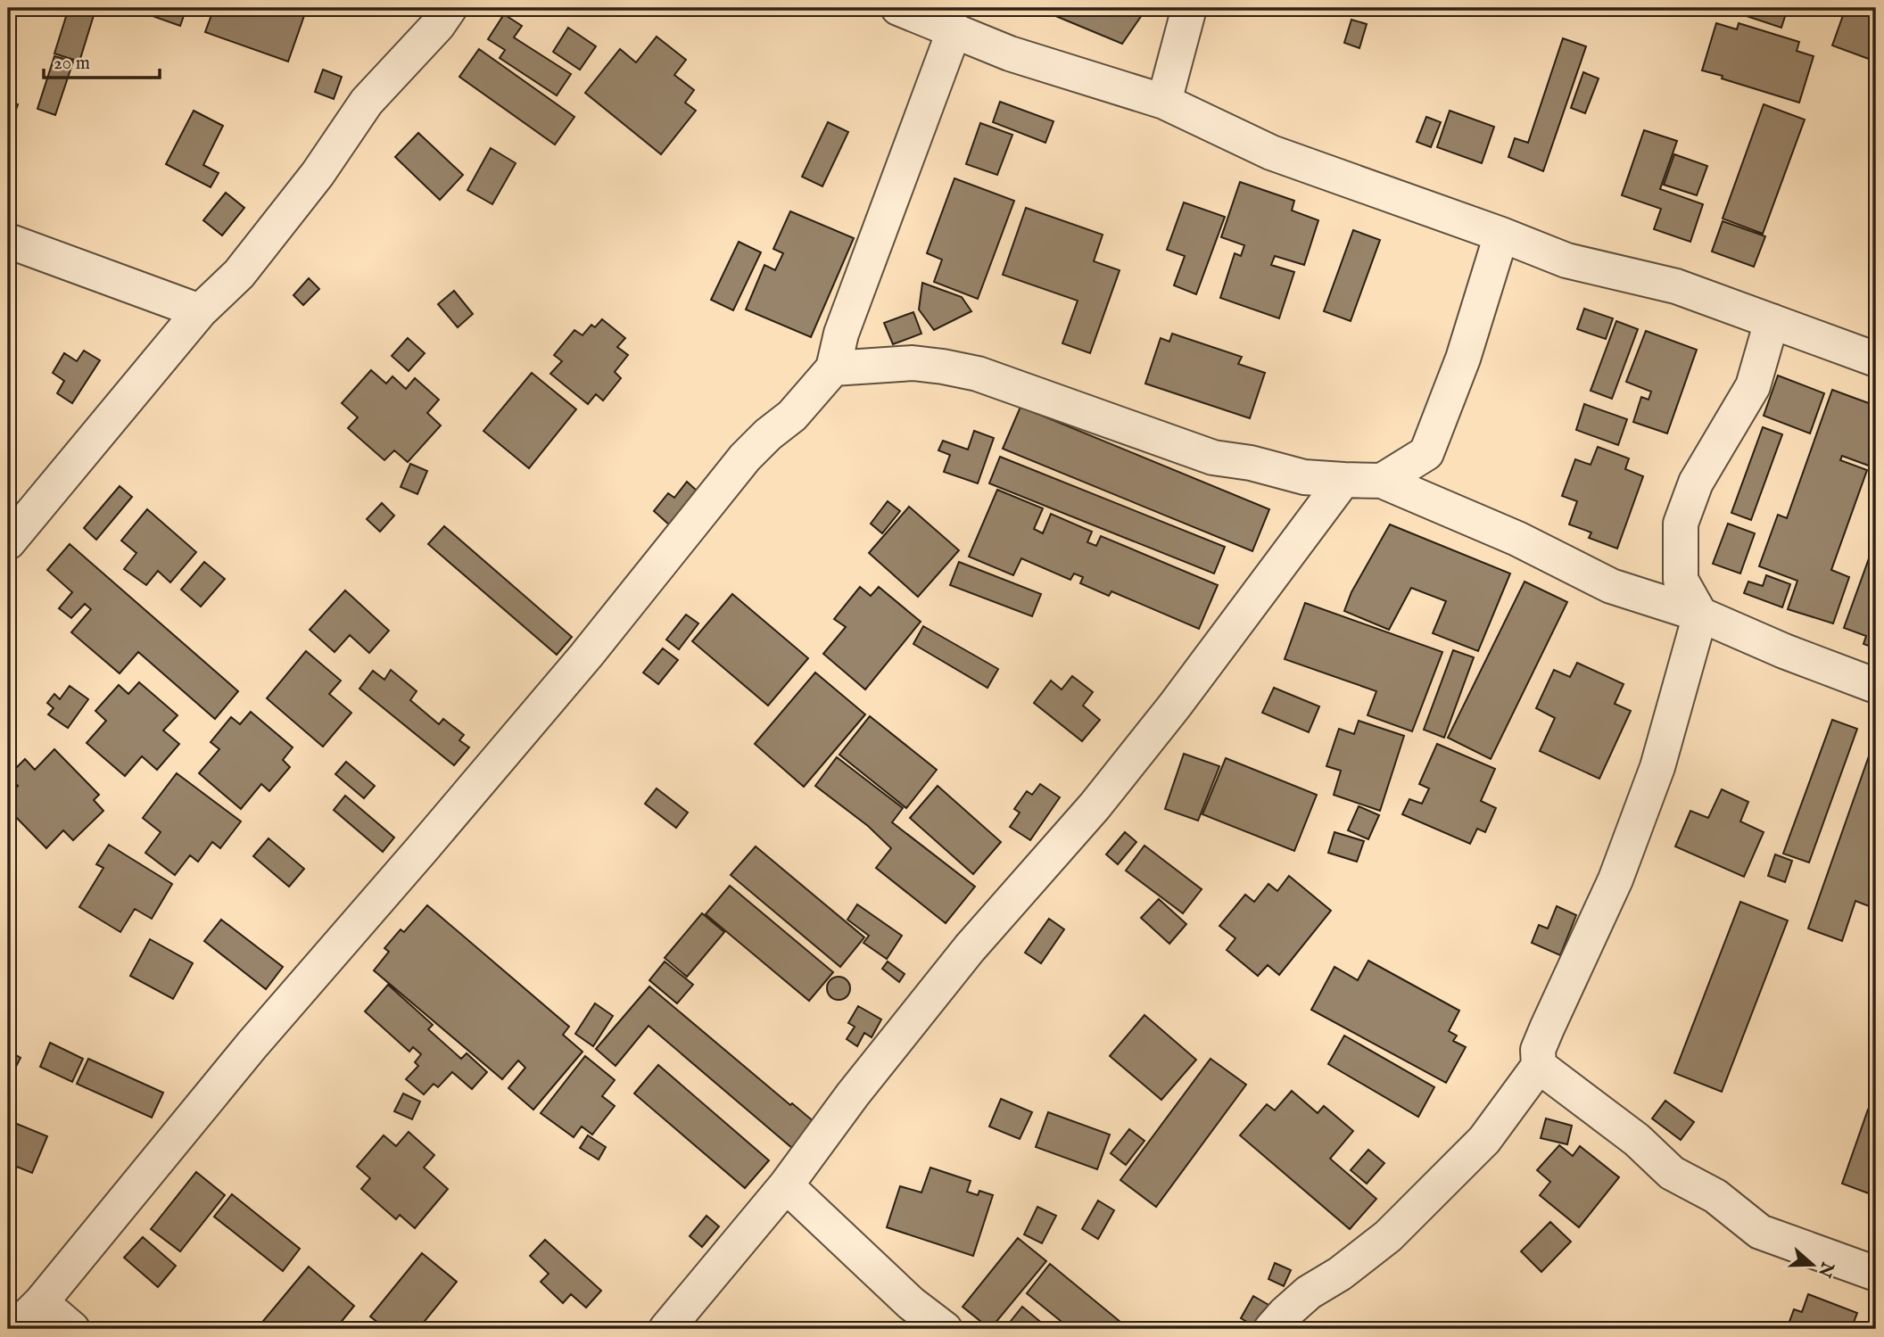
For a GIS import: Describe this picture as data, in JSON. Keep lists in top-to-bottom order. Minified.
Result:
{"scale_bar":"20 m","north":"right"}
